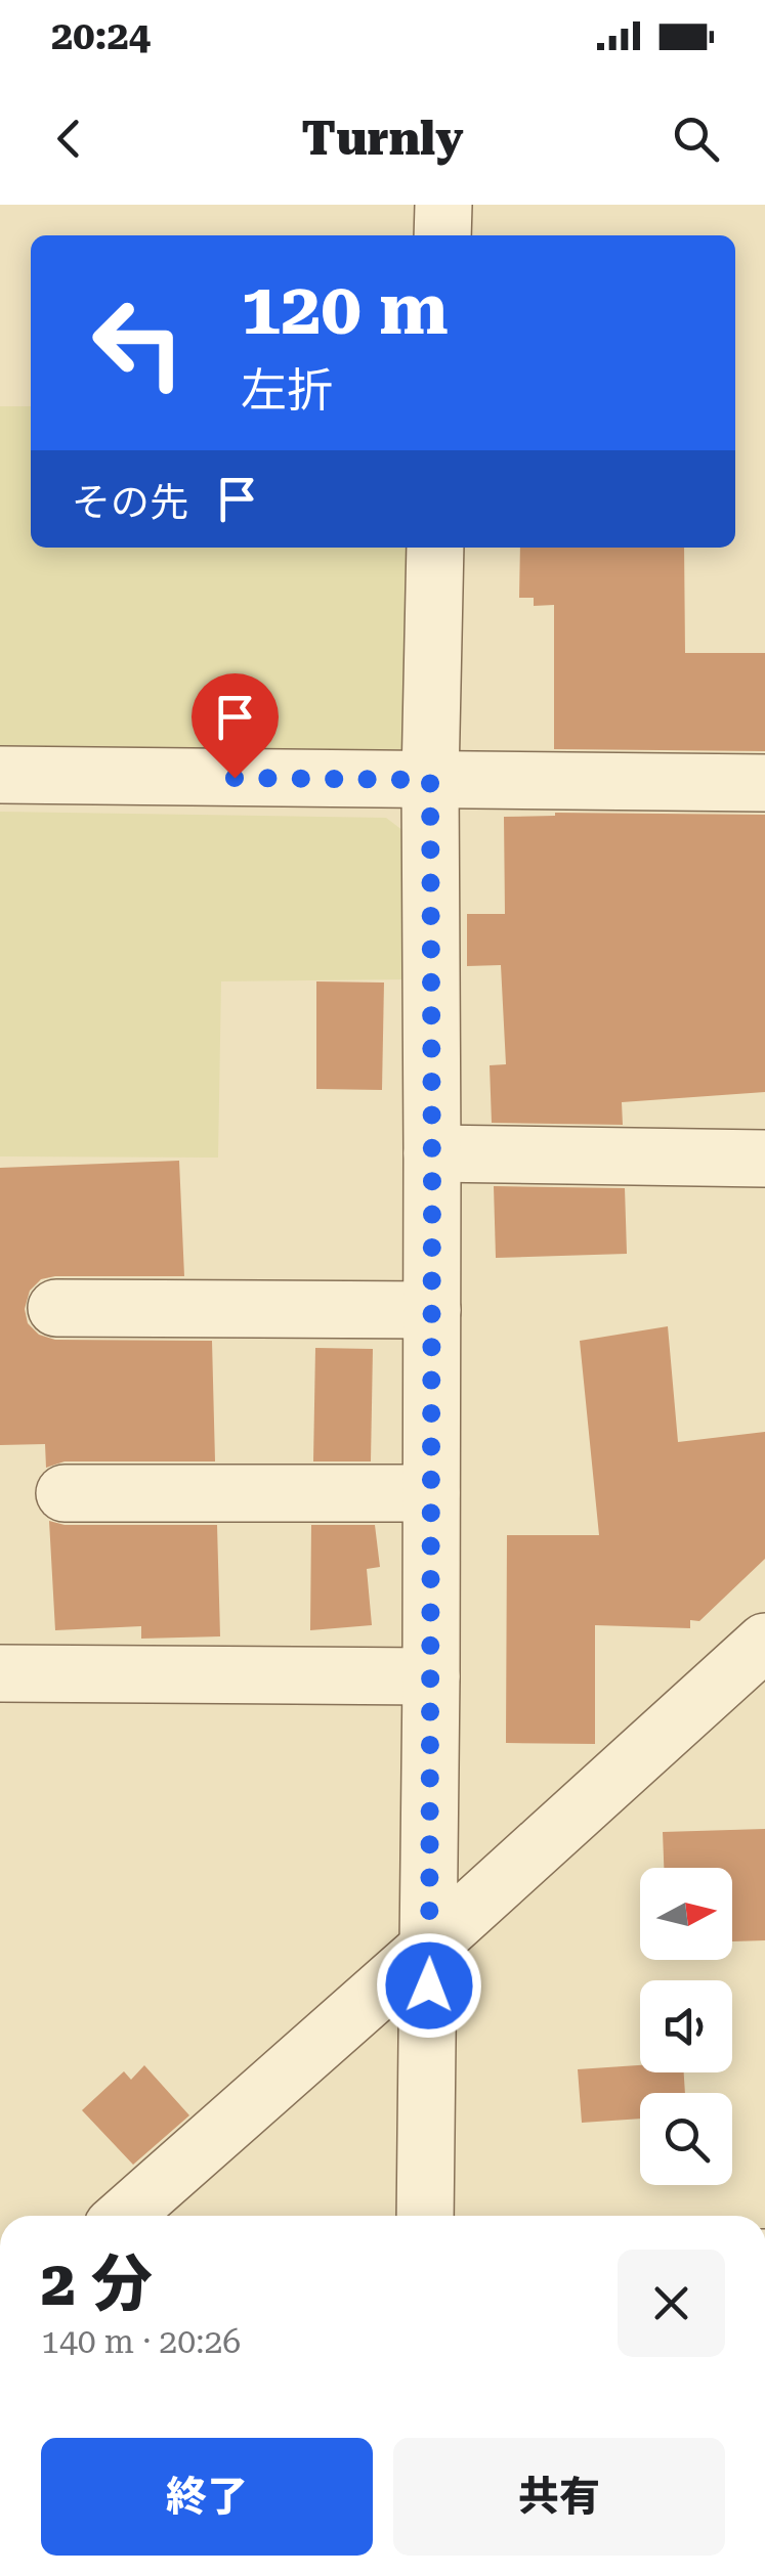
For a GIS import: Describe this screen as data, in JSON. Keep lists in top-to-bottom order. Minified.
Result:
{"north":"right","page":{"status":"20:24","header":"Turnly","turn":["120 m","左折"],"then":"その先","heading":["2 分","140 m · 20:26"],"buttons":["終了","共有"]}}
